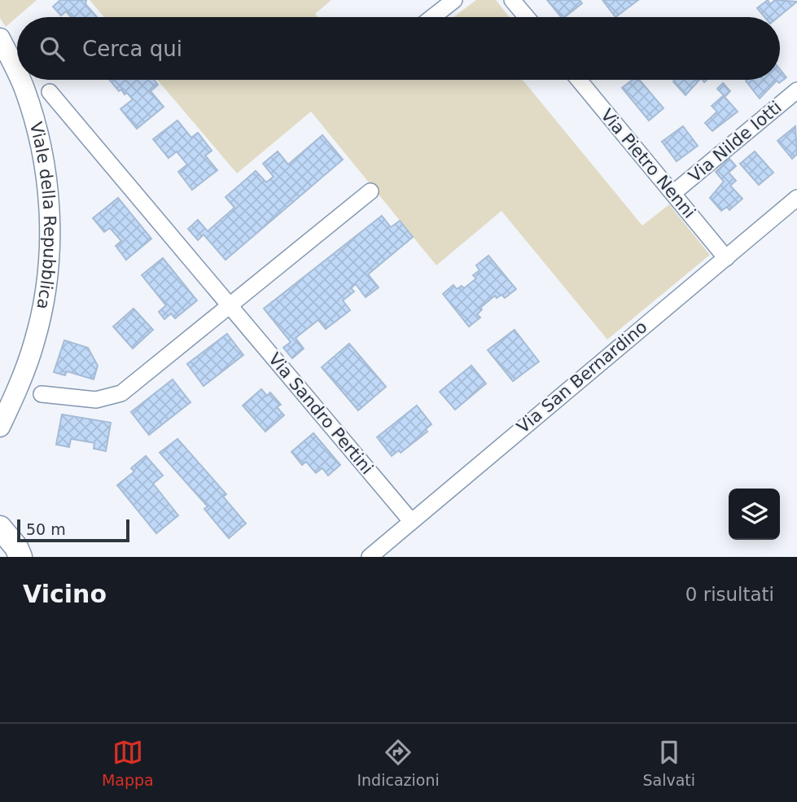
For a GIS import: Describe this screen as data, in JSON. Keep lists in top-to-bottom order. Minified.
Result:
{"streets":{"street":["Via Nilde Iotti","Via Pietro Nenni","Viale della Repubblica","Via San Bernardino","Via Sandro Pertini"]},"crossings":[["Via Nilde Iotti","Via Pietro Nenni"],["Via Pietro Nenni","Via San Bernardino"],["Via San Bernardino","Via Sandro Pertini"]],"scale_bar":"50 m","page":{"search":"Cerca qui","scale":"50 m","heading":["Vicino","0 risultati"],"nav":["Mappa","Indicazioni","Salvati"]}}
